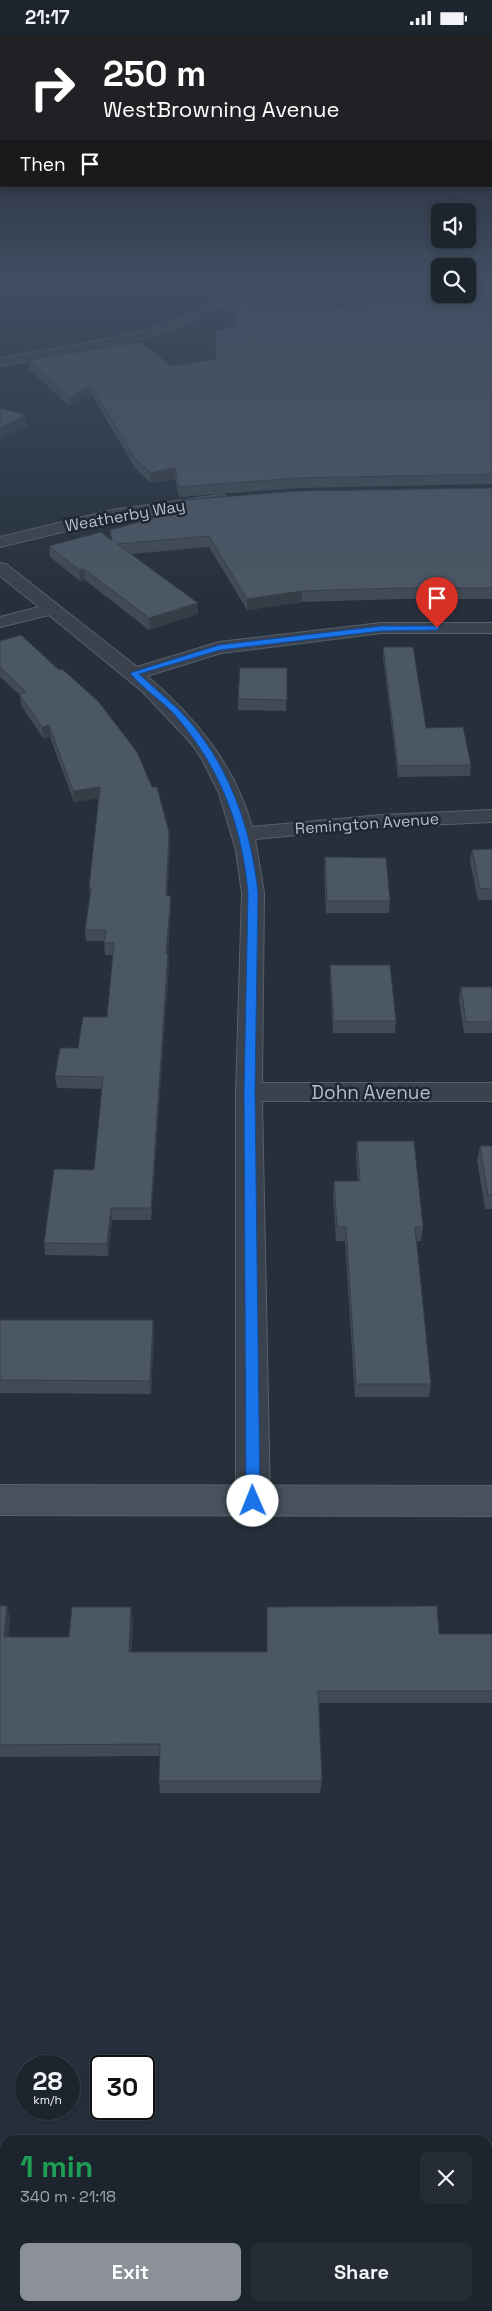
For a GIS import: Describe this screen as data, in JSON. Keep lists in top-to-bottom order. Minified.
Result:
{"streets":{"street":["Weatherby Way","Remington Avenue","Dohn Avenue"]},"page":{"status":"21:17","turn":["250 m","WestBrowning Avenue"],"then":"Then","speed":"28 km/h","limit":"30","heading":["1 min","340 m · 21:18"],"buttons":["Exit","Share"]}}
